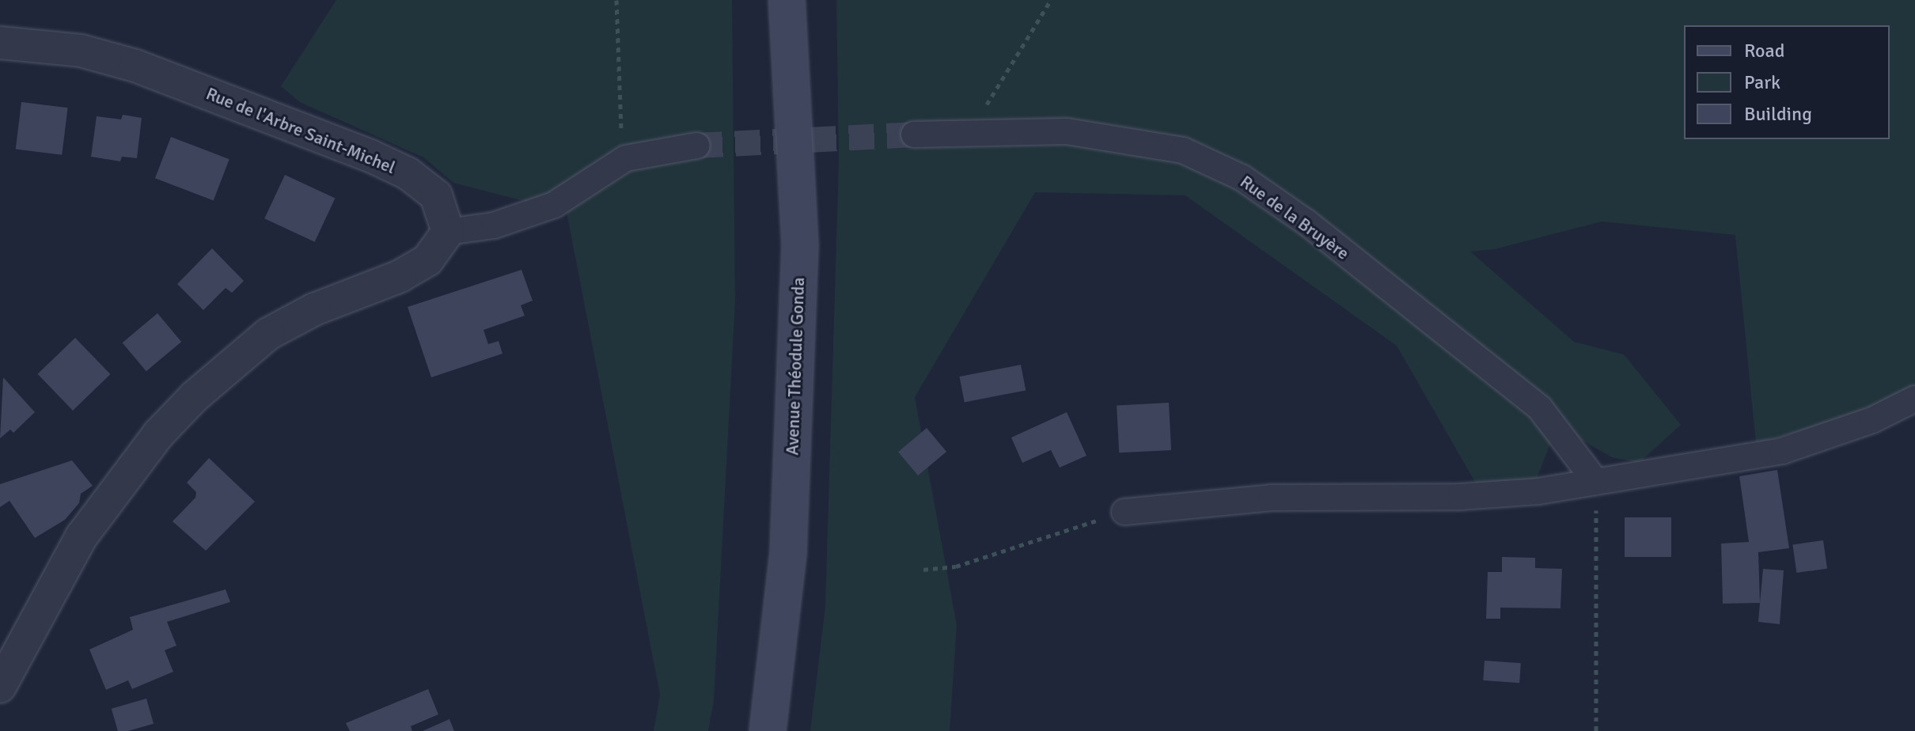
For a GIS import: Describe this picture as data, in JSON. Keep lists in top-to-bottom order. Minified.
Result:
{"streets":{"main road":["Avenue Théodule Gonda"],"street":["Rue de l'Arbre Saint-Michel","Rue de la Bruyère"]},"legend":["Road","Park","Building"]}
